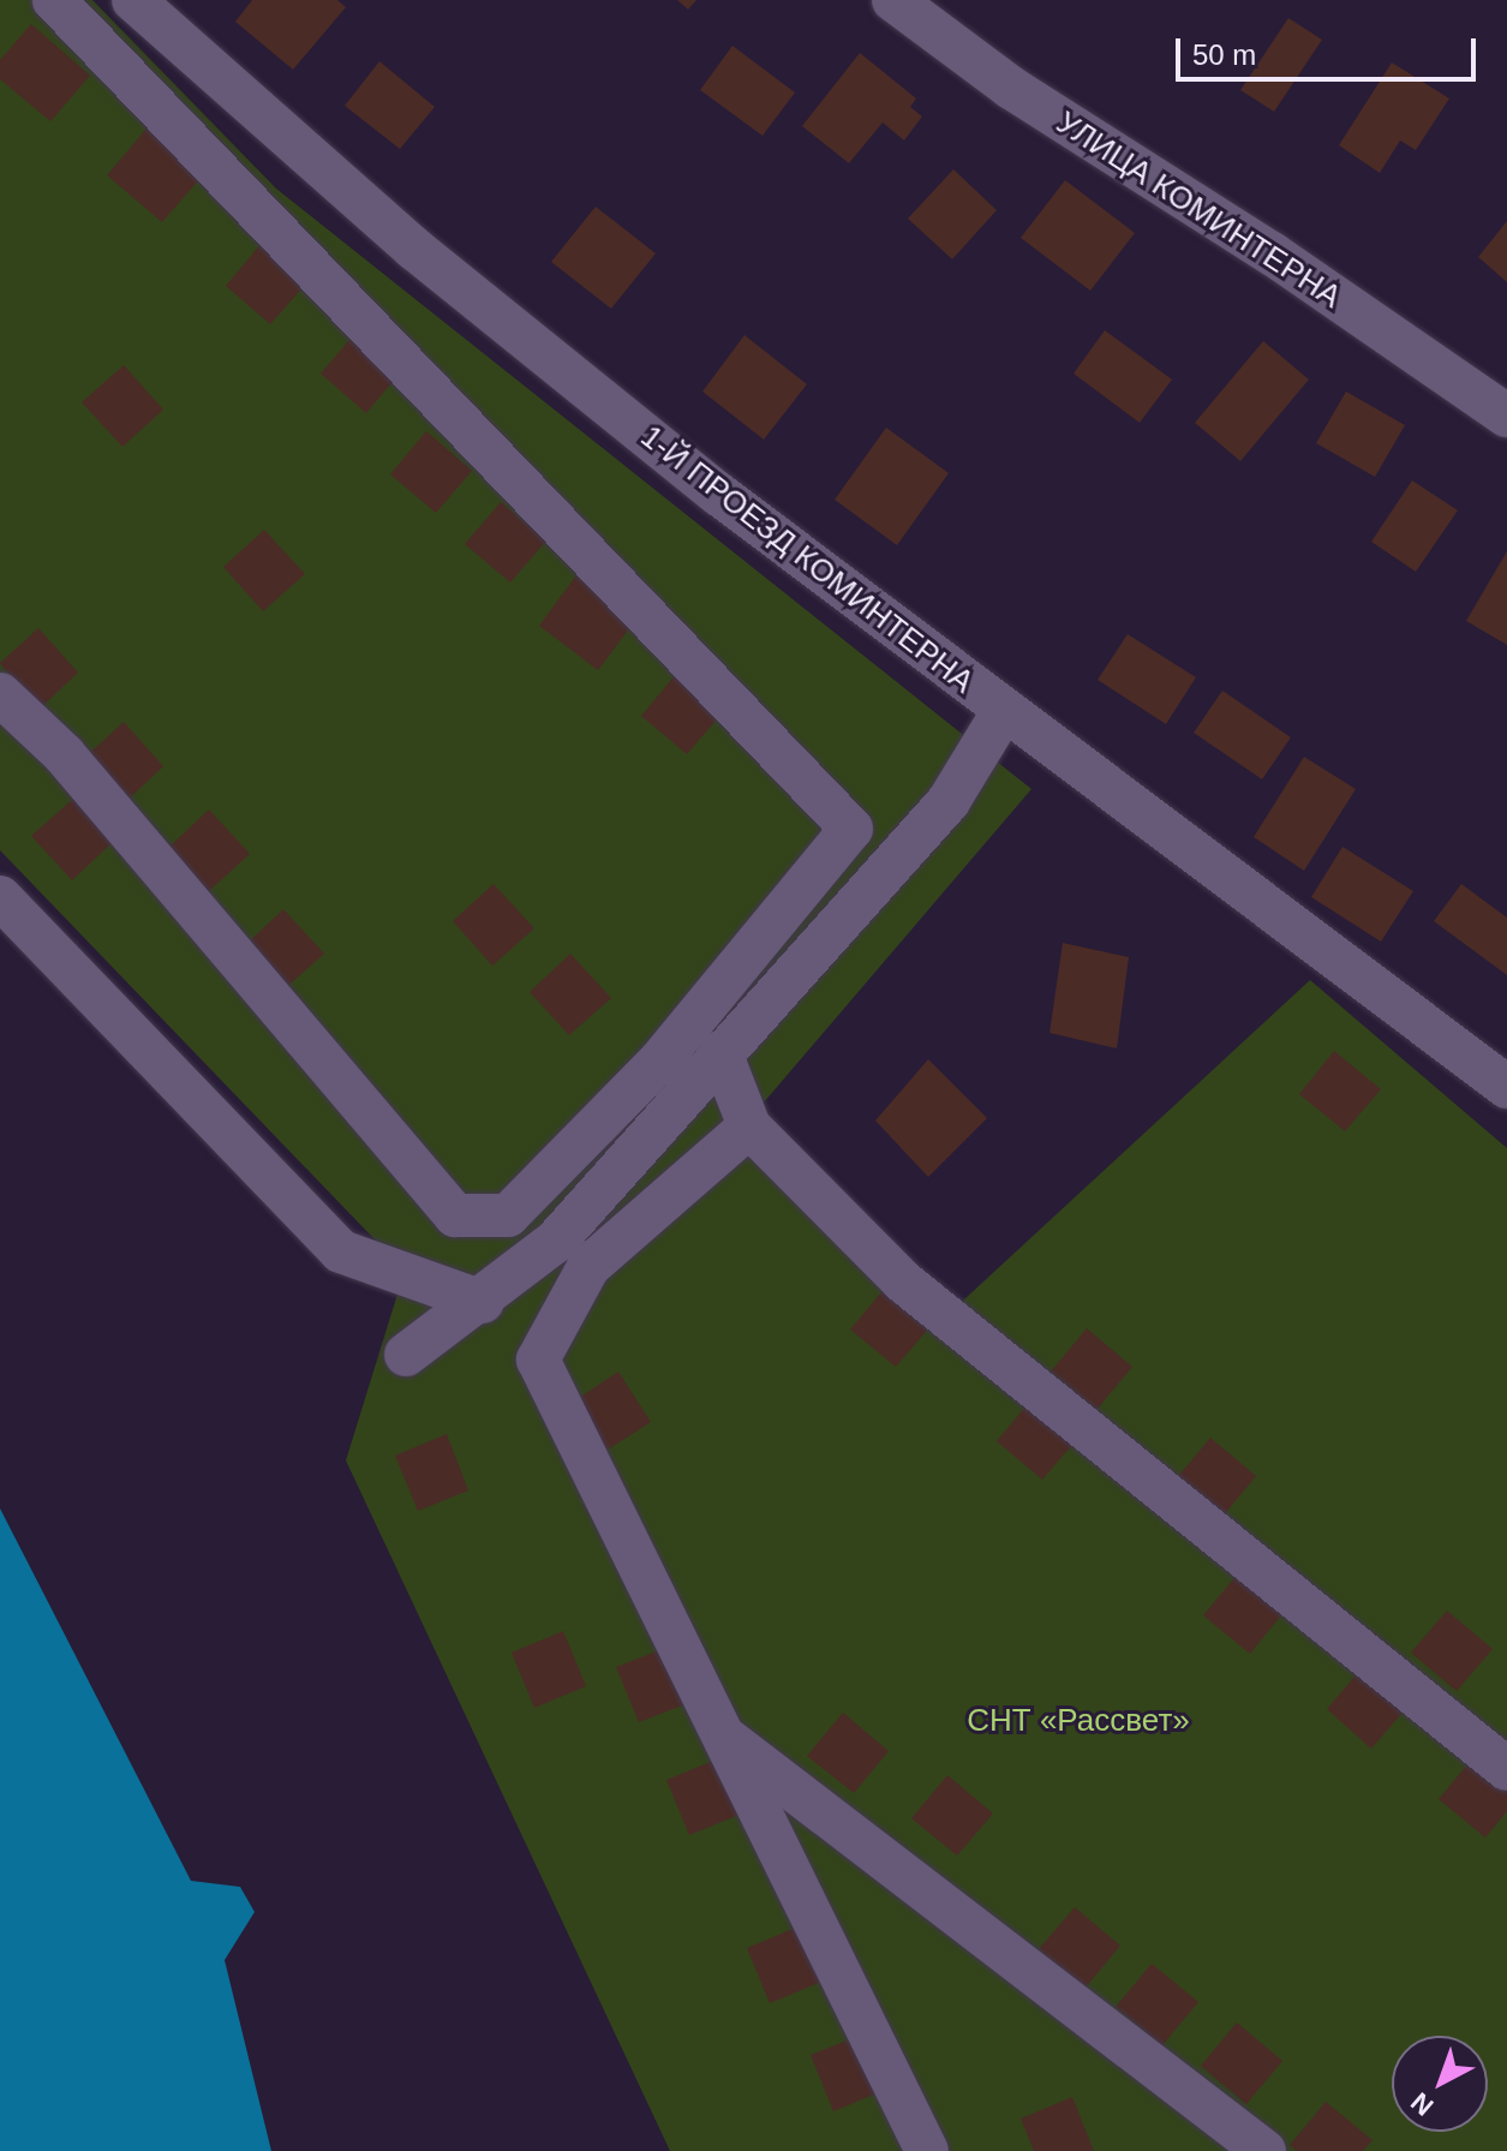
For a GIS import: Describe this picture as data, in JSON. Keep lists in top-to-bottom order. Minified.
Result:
{"streets":{"street":["УЛИЦА КОМИНТЕРНА","1-Й ПРОЕЗД КОМИНТЕРНА"]},"parks":["СНТ «Рассвет»"],"scale_bar":"50 m","north":"bottom left"}
